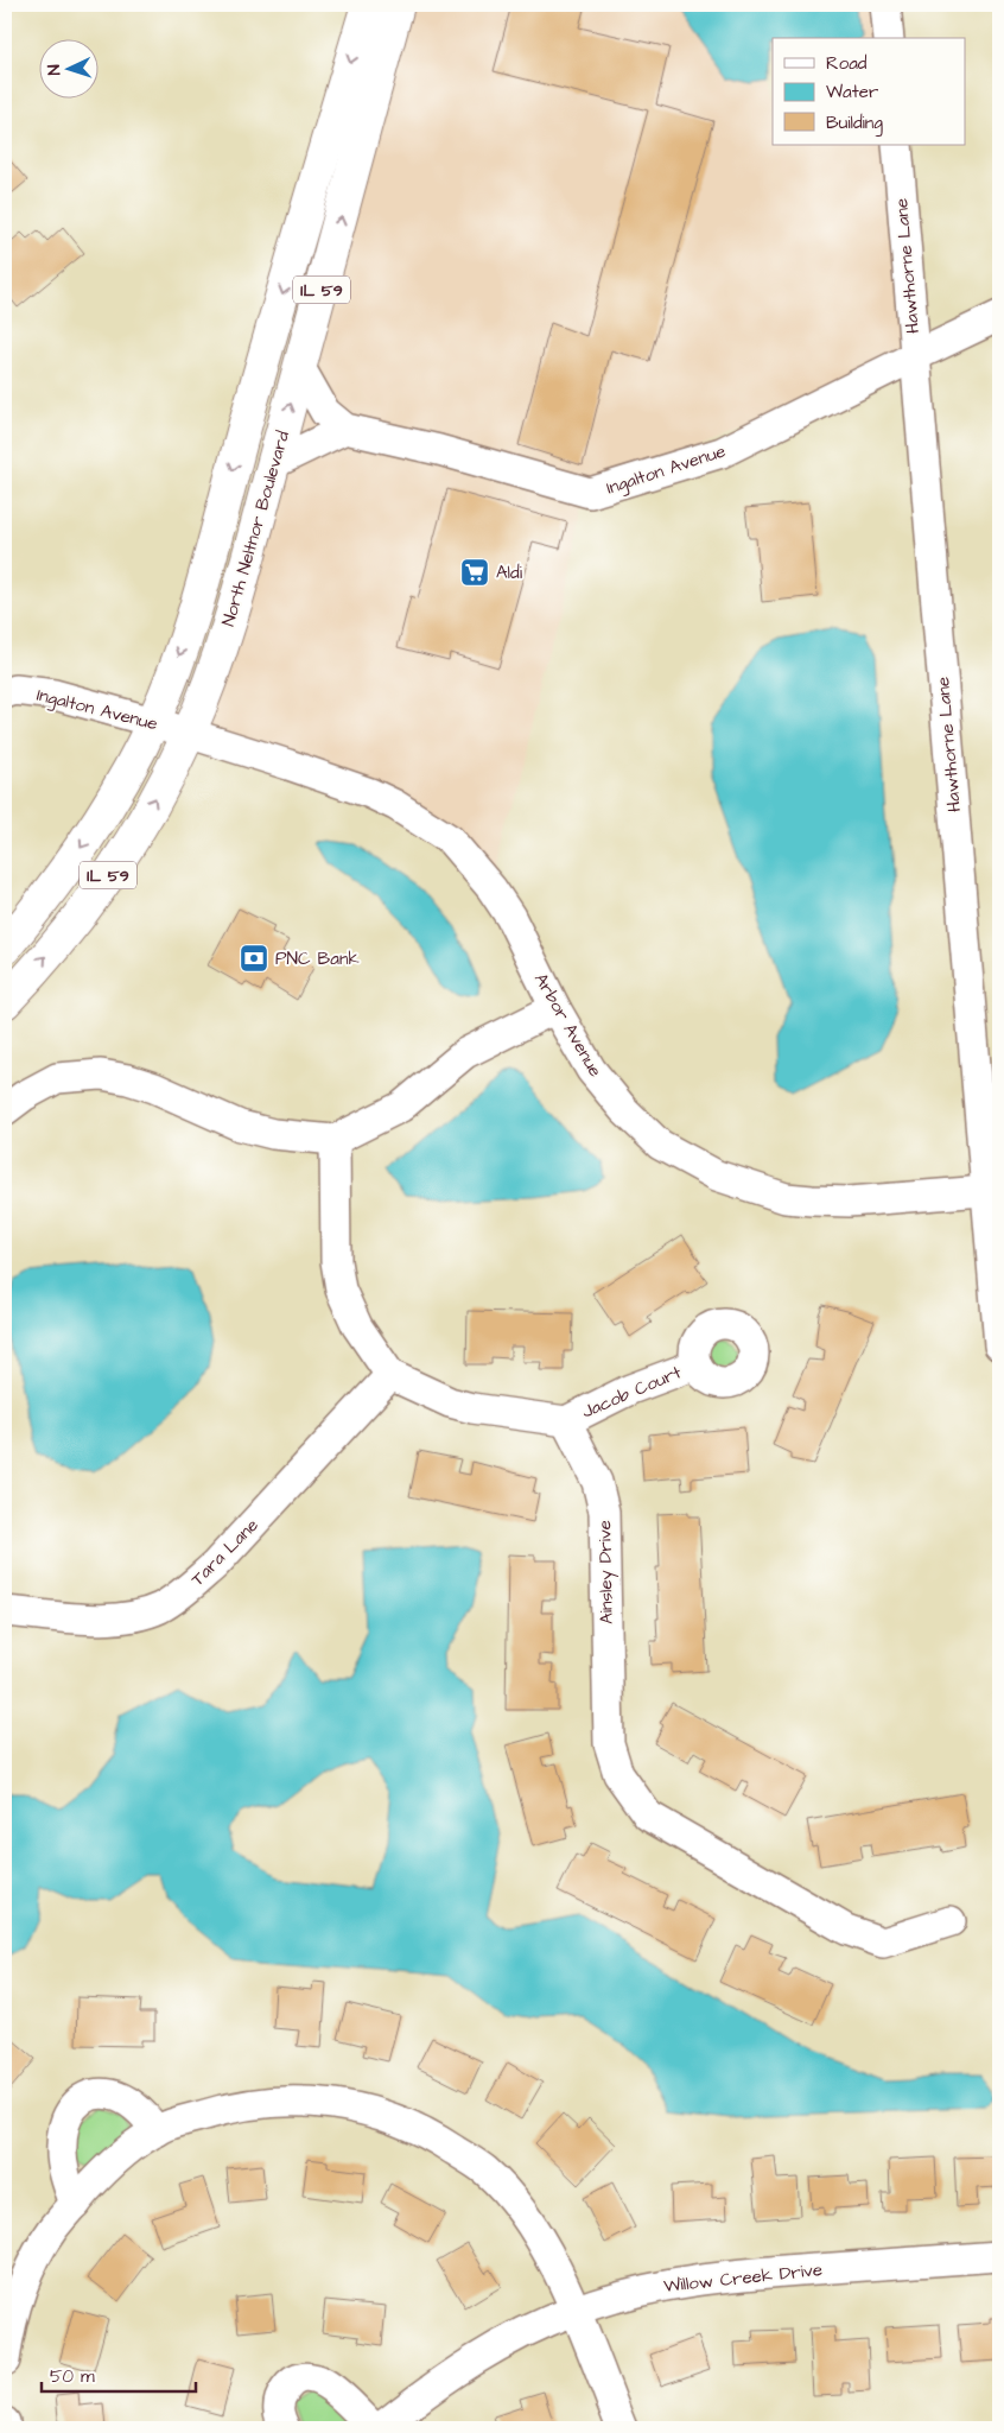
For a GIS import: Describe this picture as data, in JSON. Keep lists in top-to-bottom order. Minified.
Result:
{"streets":{"main road":["IL 59","North Neltnor Boulevard"],"street":["Hawthorne Lane","Ingalton Avenue","Arbor Avenue","Jacob Court","Tara Lane","Ainsley Drive","Willow Creek Drive"]},"crossings":[["Hawthorne Lane","Ingalton Avenue"],["Hawthorne Lane","Arbor Avenue"],["Ingalton Avenue","North Neltnor Boulevard"],["Ingalton Avenue","Arbor Avenue"],["North Neltnor Boulevard","Arbor Avenue"],["Jacob Court","Ainsley Drive"]],"places":{"supermarket":["Aldi"],"bank":["PNC Bank"]},"legend":["Road","Water","Building"],"scale_bar":"50 m","north":"left"}
